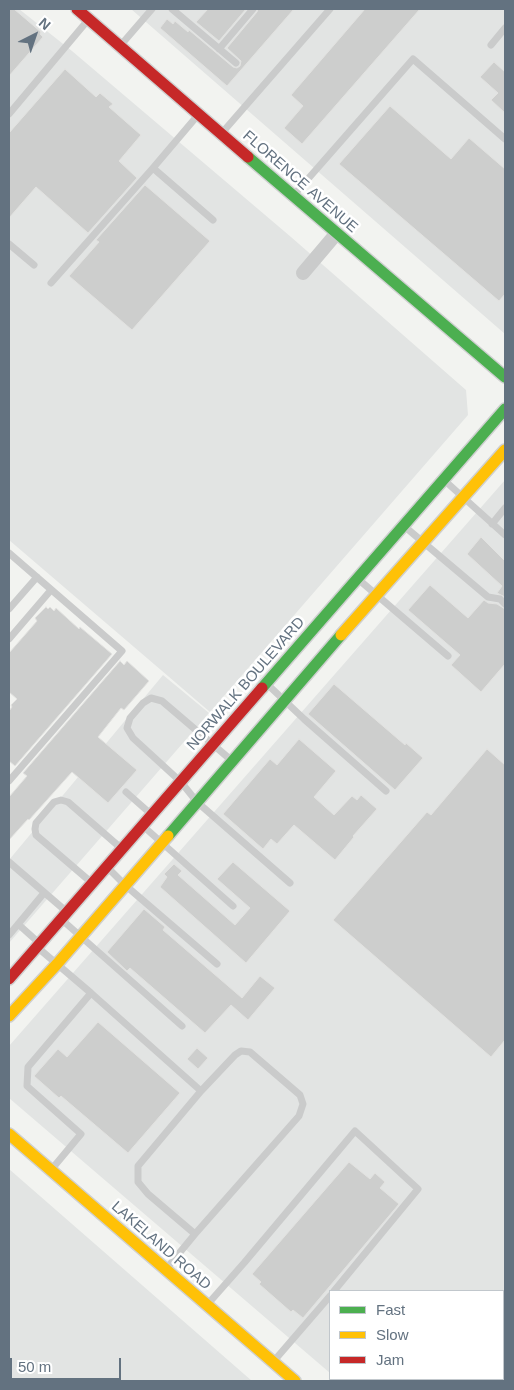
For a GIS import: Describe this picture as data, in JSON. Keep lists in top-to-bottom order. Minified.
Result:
{"streets":{"main road":["FLORENCE AVENUE","NORWALK BOULEVARD","LAKELAND ROAD"]},"legend":["Fast","Slow","Jam"],"scale_bar":"50 m","north":"top right"}
